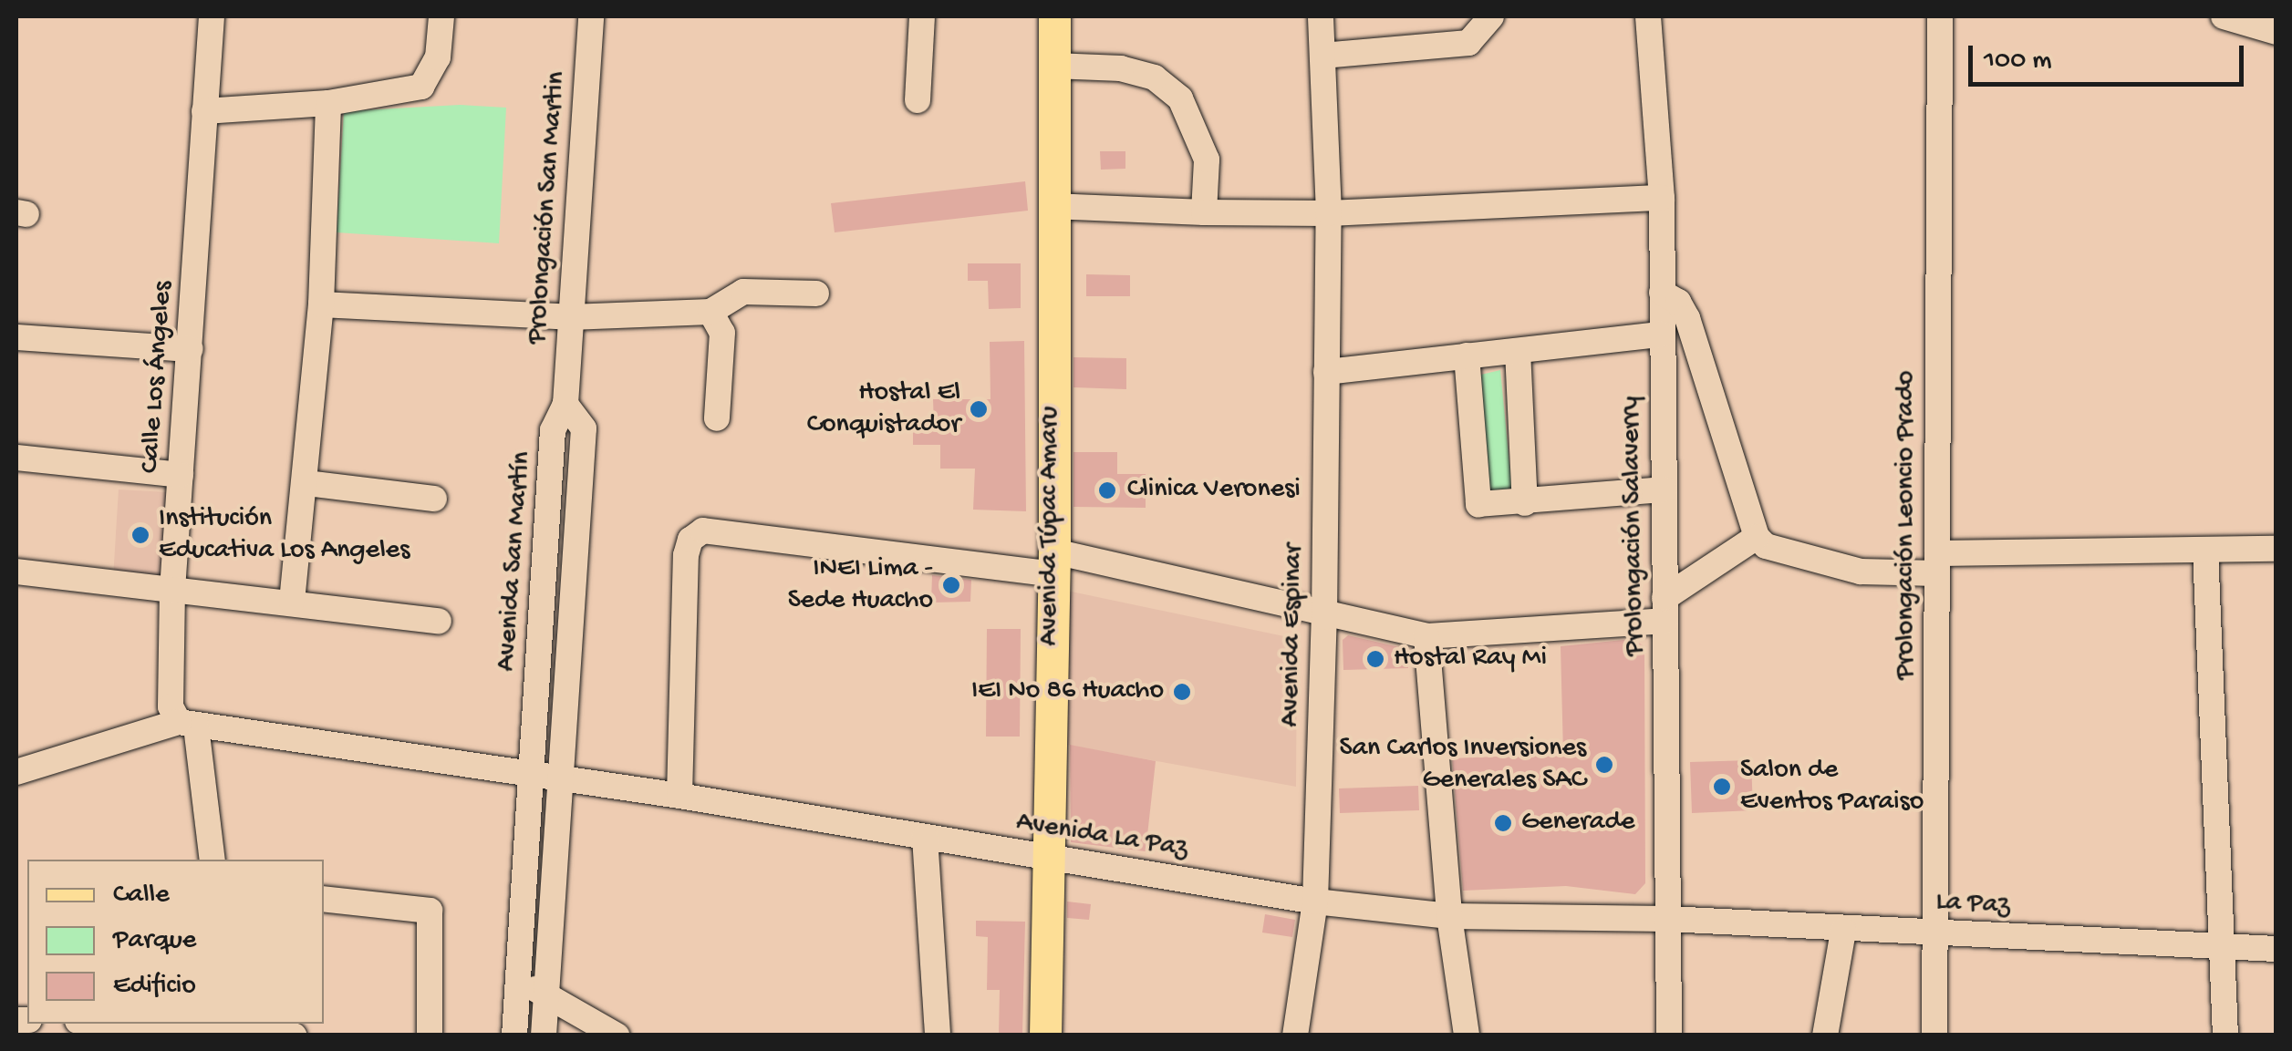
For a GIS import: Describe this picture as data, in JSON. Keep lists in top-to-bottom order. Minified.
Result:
{"streets":{"main road":["Avenida Túpac Amaru"],"street":["Prolongación San Martin","Calle Los Ángeles","Prolongación Leoncio Prado","Prolongación Salaverry","Avenida San Martín","Avenida Espinar","Avenida La Paz","La Paz"]},"crossings":[["Prolongación San Martin","Avenida San Martín"],["Prolongación Leoncio Prado","La Paz"],["Avenida Túpac Amaru","Avenida La Paz"],["Prolongación Salaverry","Avenida La Paz"],["Prolongación Salaverry","La Paz"],["Avenida San Martín","Avenida La Paz"],["Avenida Espinar","Avenida La Paz"],["Avenida La Paz","La Paz"]],"places":["Hostal El Conquistador","Clinica Veronesi","Institución Educativa Los Angeles","INEI Lima - Sede Huacho","Hostal Ray Mi","IEI No 86 Huacho","San Carlos Inversiones Generales SAC","Salon de Eventos Paraiso","Generade"],"legend":["Calle","Parque","Edificio"],"scale_bar":"100 m"}
